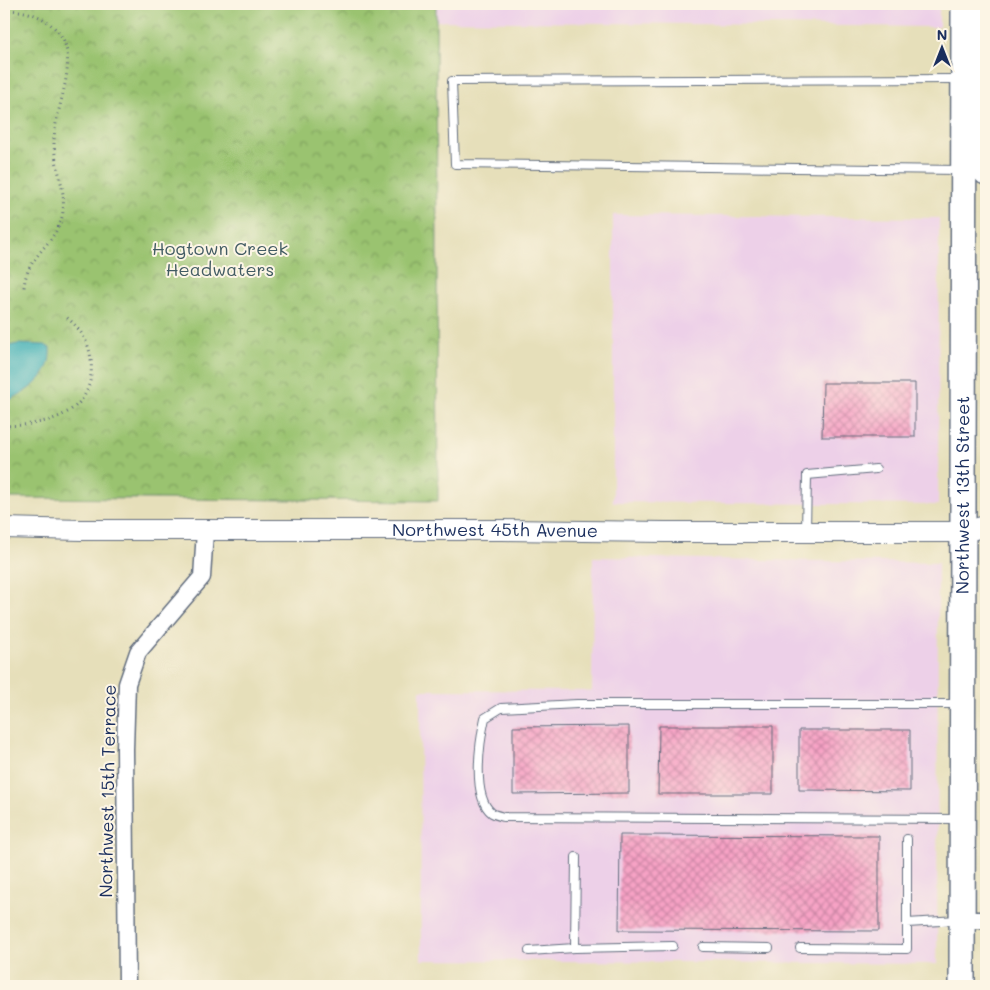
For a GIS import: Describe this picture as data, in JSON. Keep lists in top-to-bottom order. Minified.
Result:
{"streets":{"main road":["Northwest 13th Street"],"street":["Northwest 45th Avenue","Northwest 15th Terrace"]},"crossings":[["Northwest 13th Street","Northwest 45th Avenue"],["Northwest 45th Avenue","Northwest 15th Terrace"]],"parks":["Hogtown Creek Headwaters"],"north":"top"}
